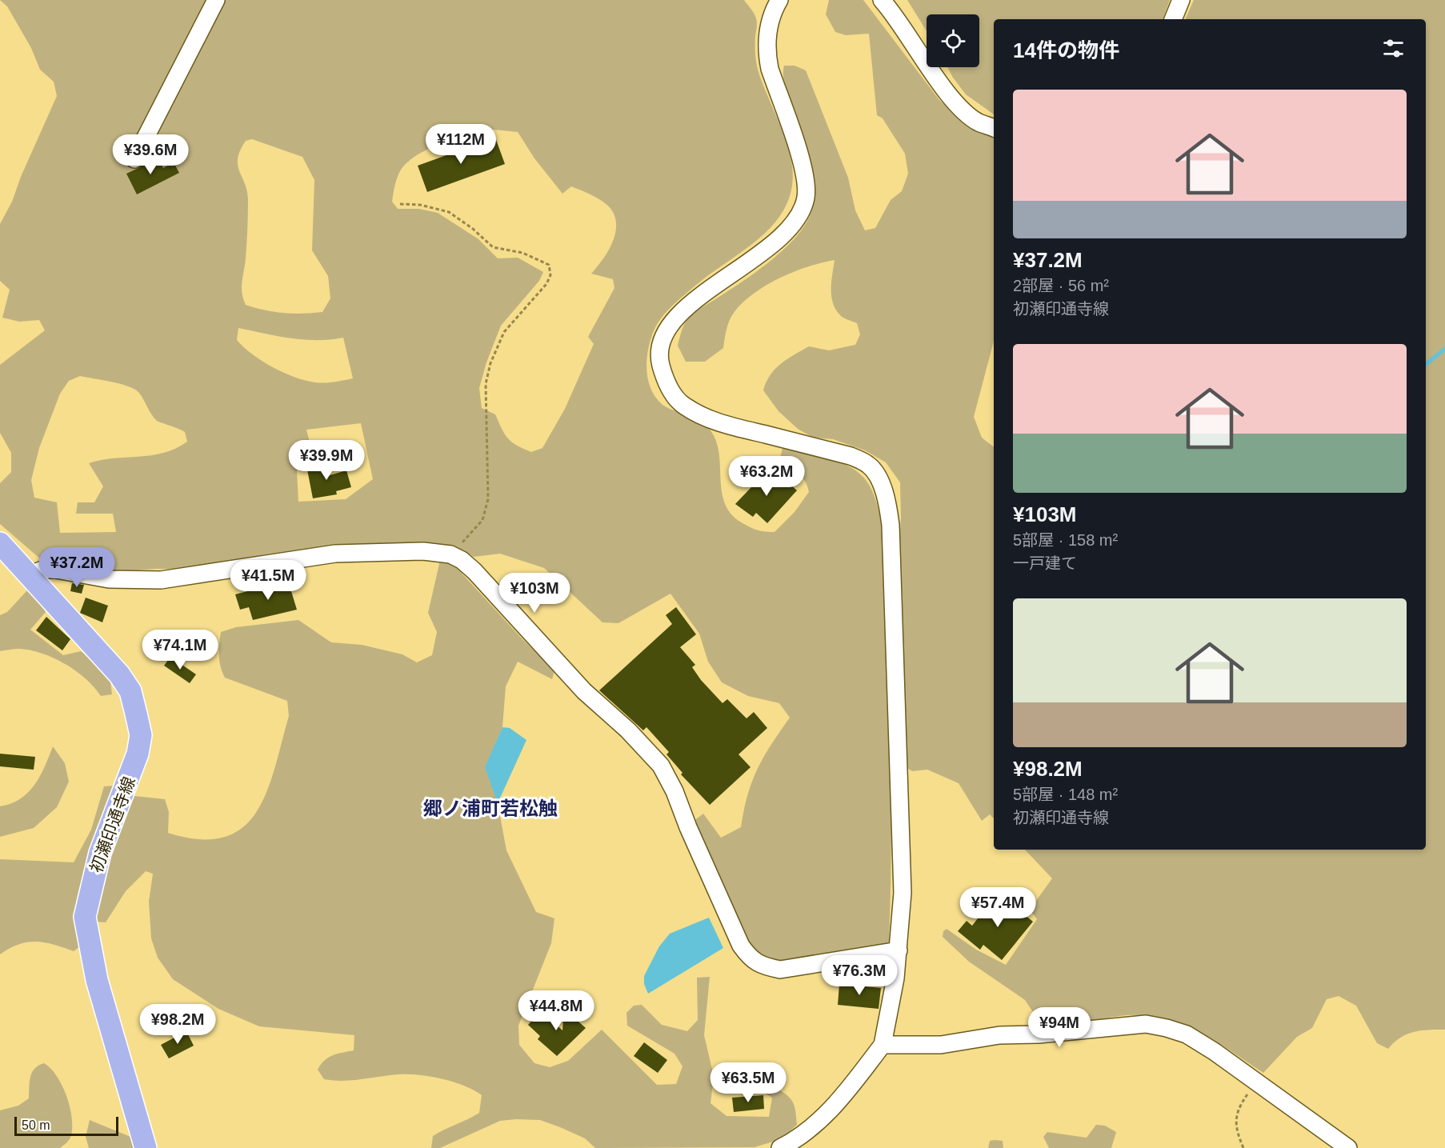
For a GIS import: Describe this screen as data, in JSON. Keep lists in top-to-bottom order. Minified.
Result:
{"streets":{"main road":["初瀬印通寺線"]},"districts":["郷ノ浦町若松触"],"scale_bar":"50 m","page":{"heading":"14件の物件","list":[{"name":"¥37.2M","note":"2部屋 · 56 m² · 初瀬印通寺線"},{"name":"¥103M","note":"5部屋 · 158 m² · 一戸建て"},{"name":"¥98.2M","note":"5部屋 · 148 m² · 初瀬印通寺線"}],"price":["¥112M","¥39.6M","¥39.9M","¥63.2M","¥37.2M","¥41.5M","¥103M","¥74.1M","¥57.4M","¥76.3M","¥44.8M","¥98.2M","¥94M","¥63.5M"],"scale":"50 m"}}
